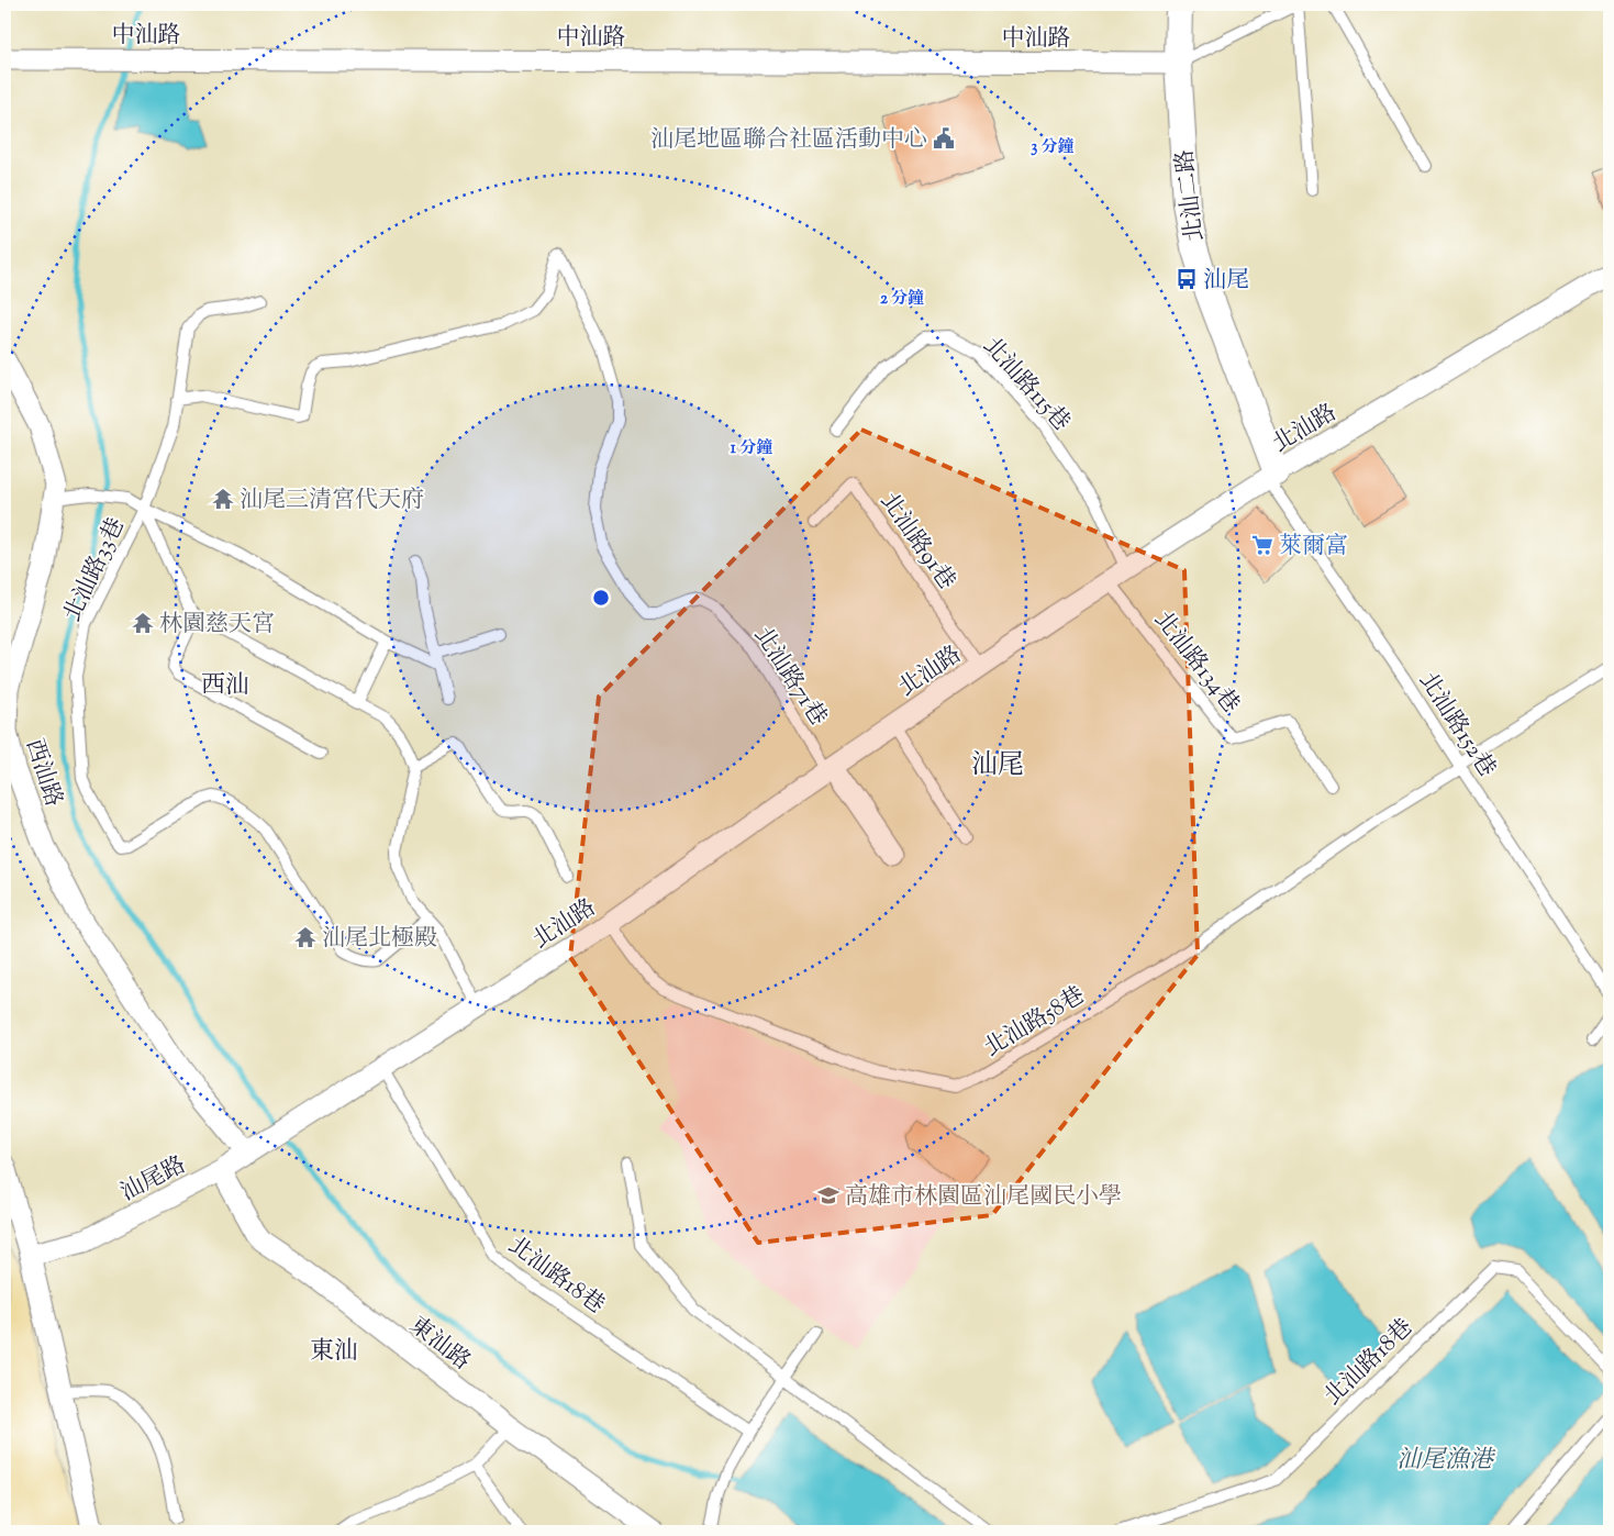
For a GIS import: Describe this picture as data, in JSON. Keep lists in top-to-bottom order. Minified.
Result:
{"streets":{"street":["中汕路","北汕二路","北汕路","西汕路","汕尾路","東汕路"],"lane":["北汕路115巷","北汕路91巷","北汕路33巷","北汕路134巷","北汕路71巷","北汕路152巷","北汕路58巷","北汕路18巷"]},"crossings":[["中汕路","北汕二路"],["北汕二路","北汕路"],["北汕二路","北汕路152巷"],["北汕路115巷","北汕路"],["北汕路","北汕路91巷"],["北汕路","北汕路134巷"],["北汕路","北汕路71巷"],["北汕路","北汕路152巷"],["北汕路","北汕路58巷"],["北汕路","汕尾路"],["北汕路","北汕路18巷"],["北汕路33巷","北汕路71巷"],["北汕路33巷","西汕路"],["北汕路152巷","北汕路58巷"],["西汕路","汕尾路"],["汕尾路","東汕路"]],"districts":["西汕","汕尾","東汕"],"water":["汕尾漁港"],"places":{"public building":["汕尾地區聯合社區活動中心"],"bus stop":["汕尾"],"temple":["汕尾三清宮代天府","林園慈天宮","汕尾北極殿"],"supermarket":["萊爾富"],"school or university":["高雄市林園區汕尾國民小學"]},"rings":["3 分鐘","2 分鐘","1 分鐘"]}
